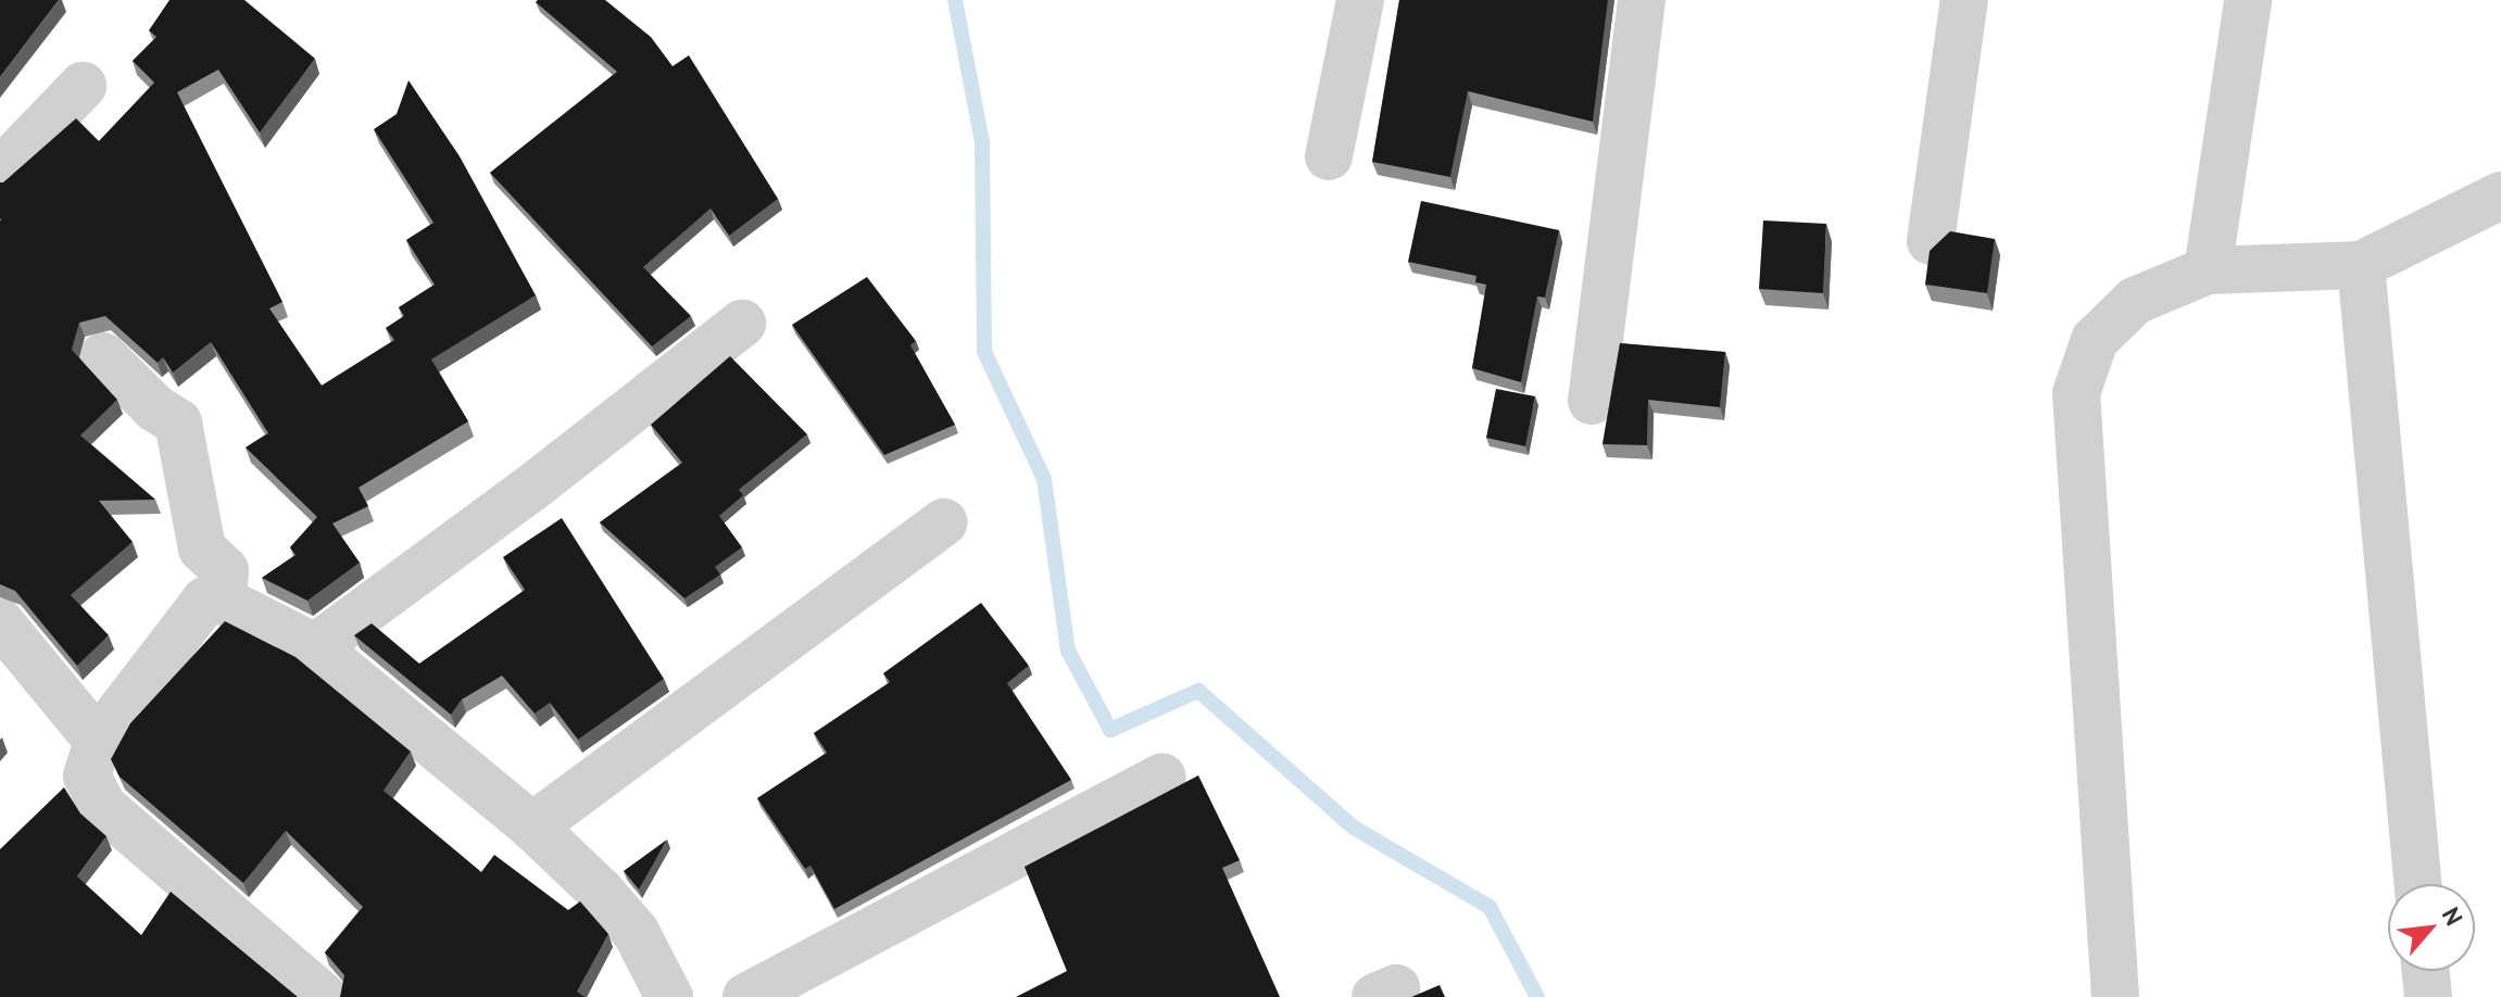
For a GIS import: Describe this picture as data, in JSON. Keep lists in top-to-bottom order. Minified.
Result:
{"north":"top right"}
